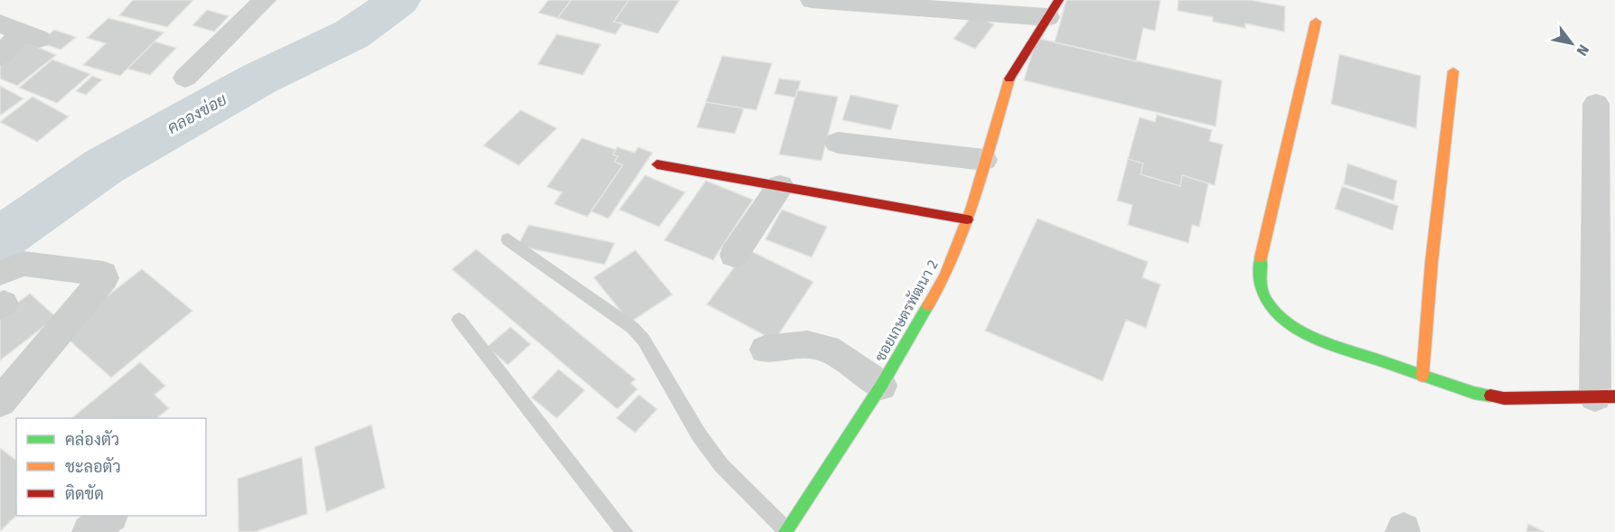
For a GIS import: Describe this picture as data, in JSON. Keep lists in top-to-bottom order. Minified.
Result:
{"streets":{"street":["ซอยเกษตรพัฒนา 2"]},"water":["คลองข่อย"],"legend":["คล่องตัว","ชะลอตัว","ติดขัด"],"north":"bottom right"}
